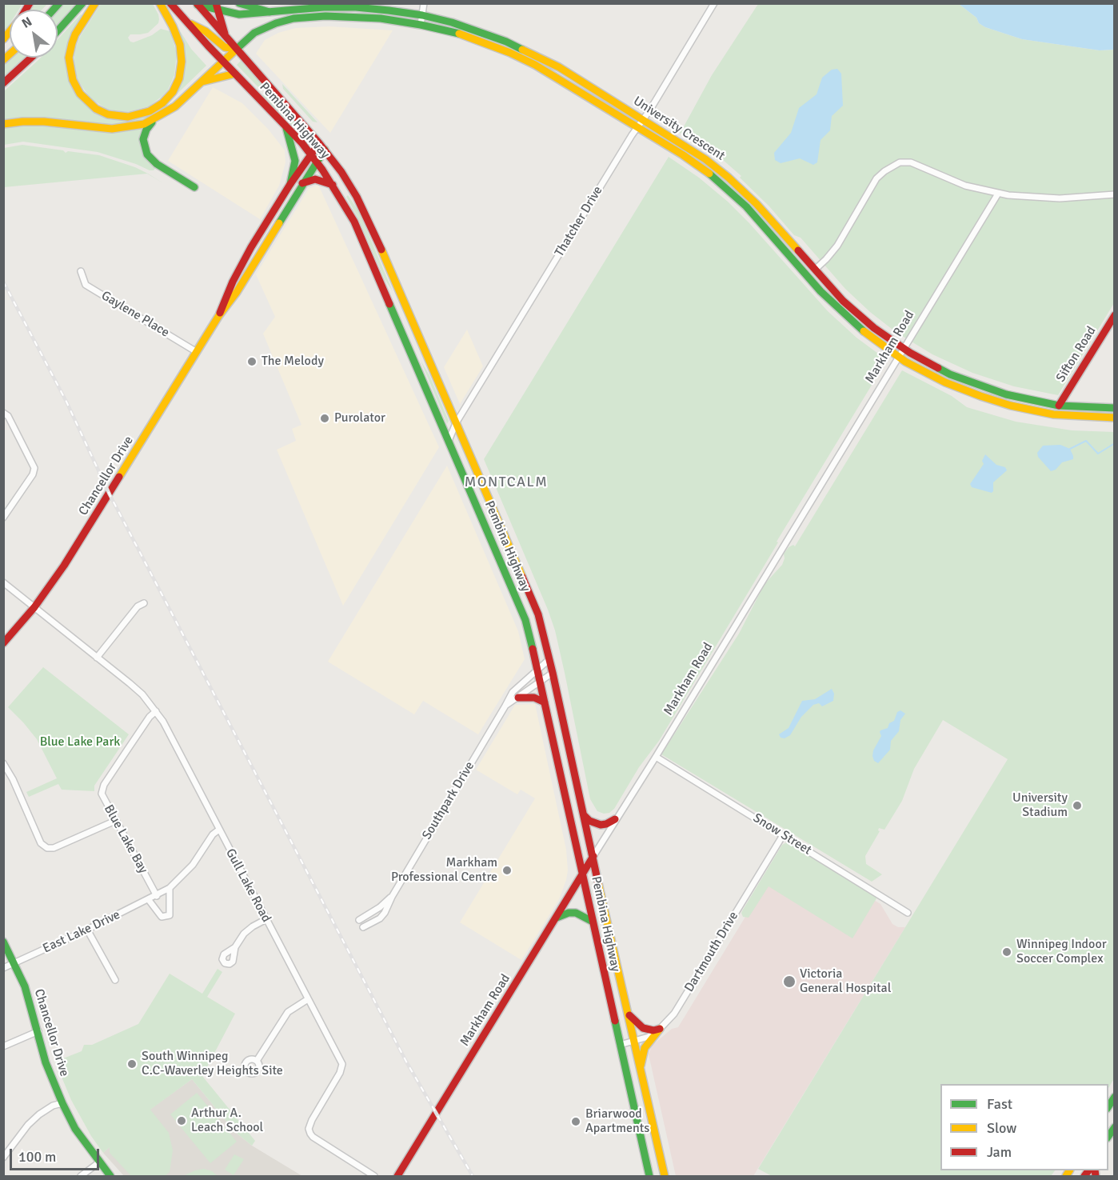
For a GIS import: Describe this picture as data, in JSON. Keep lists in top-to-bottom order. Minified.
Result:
{"streets":{"main road":["Pembina Highway","University Crescent","Markham Road","Sifton Road","Chancellor Drive"],"street":["Thatcher Drive","Gaylene Place","Southpark Drive","Snow Street","Blue Lake Bay","Gull Lake Road","East Lake Drive","Dartmouth Drive"]},"crossings":[["Pembina Highway","University Crescent"],["Pembina Highway","Thatcher Drive"],["Pembina Highway","Markham Road"],["Pembina Highway","Chancellor Drive"],["Pembina Highway","Southpark Drive"],["Pembina Highway","Dartmouth Drive"],["University Crescent","Thatcher Drive"],["University Crescent","Markham Road"],["University Crescent","Sifton Road"],["Gaylene Place","Chancellor Drive"],["Markham Road","Snow Street"],["Chancellor Drive","Gull Lake Road"],["Chancellor Drive","East Lake Drive"],["Snow Street","Dartmouth Drive"],["Blue Lake Bay","Gull Lake Road"],["Blue Lake Bay","East Lake Drive"],["Gull Lake Road","East Lake Drive"]],"districts":["MONTCALM"],"parks":["Blue Lake Park"],"places":["The Melody","Purolator","University Stadium","Markham Professional Centre","Winnipeg Indoor Soccer Complex","Victoria General Hospital","South Winnipeg C.C-Waverley Heights Site","Arthur A. Leach School","Briarwood Apartments"],"legend":["Fast","Slow","Jam"],"scale_bar":"100 m","north":"top left"}
